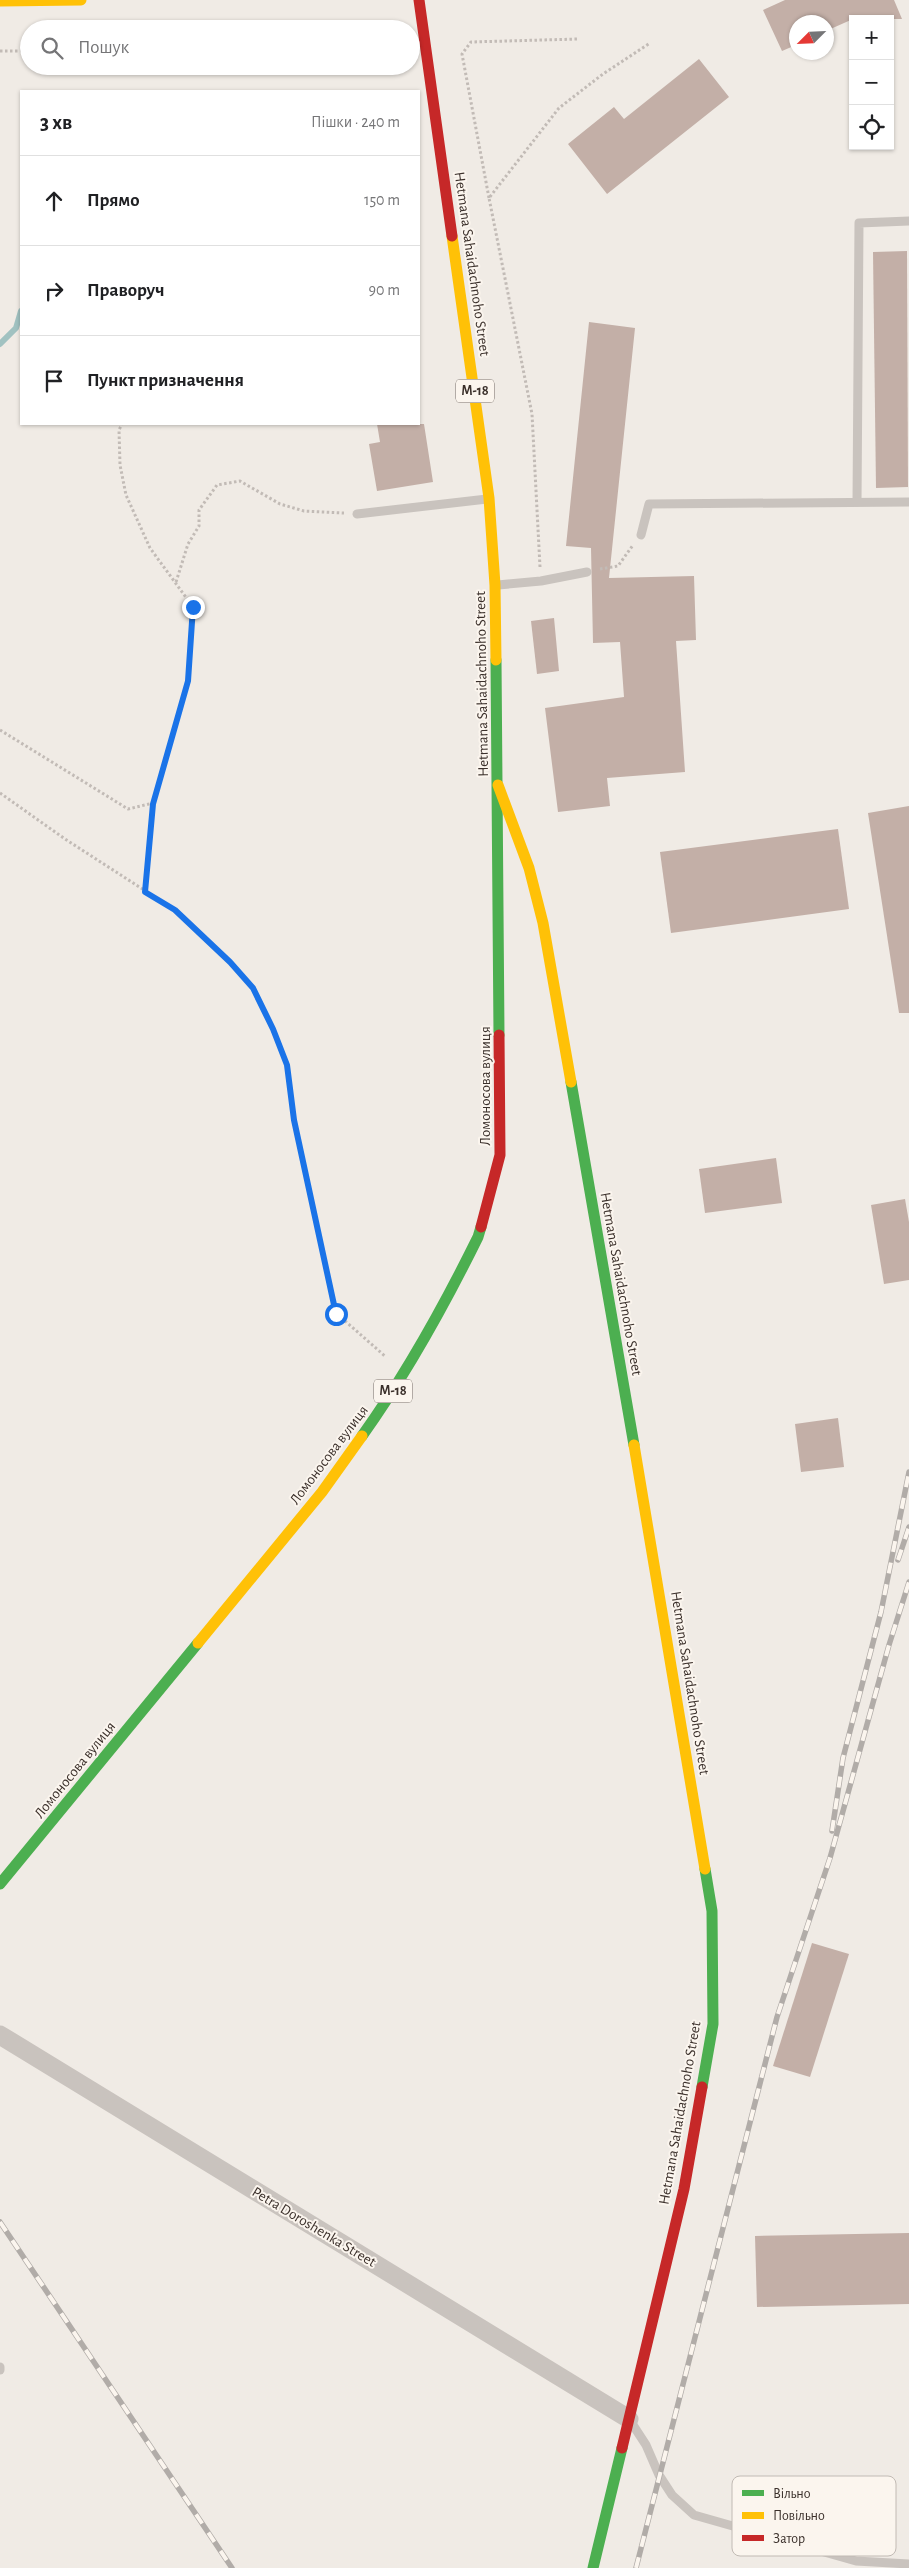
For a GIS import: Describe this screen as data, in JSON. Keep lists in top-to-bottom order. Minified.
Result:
{"streets":{"main road":["Hetmana Sahaidachnoho Street","М-18","Ломоносова вулиця"],"street":["Petra Doroshenka Street"]},"crossings":[["Hetmana Sahaidachnoho Street","Ломоносова вулиця"],["Hetmana Sahaidachnoho Street","Petra Doroshenka Street"]],"legend":["Вільно","Повільно","Затор"],"north":"bottom left","page":{"map_buttons":["+","−"],"search":"Пошук","heading":["3 хв","Пішки · 240 m"],"list":[["Прямо","150 m"],["Праворуч","90 m"],"Пункт призначення"]}}
